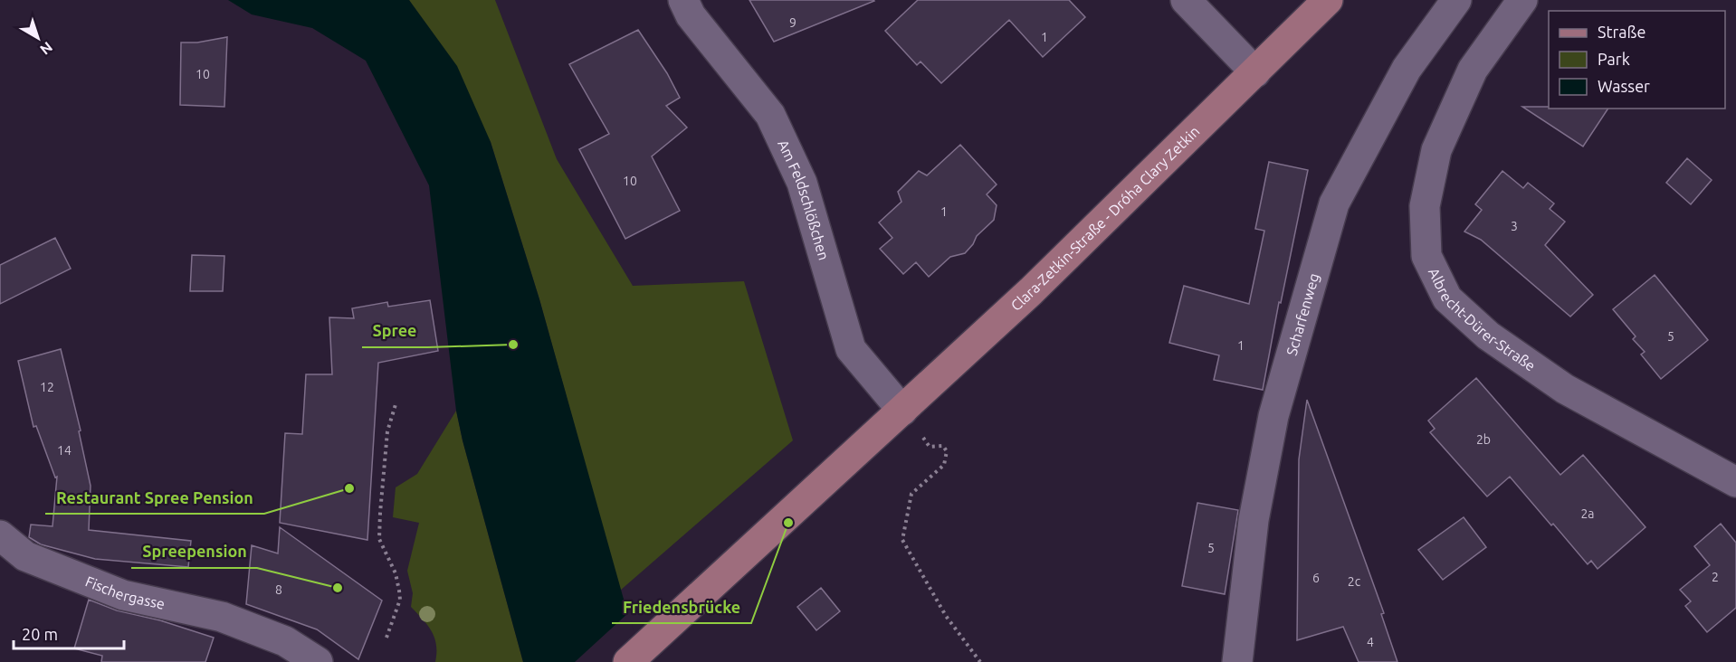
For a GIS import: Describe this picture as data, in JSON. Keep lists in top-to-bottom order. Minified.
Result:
{"streets":{"main road":["Clara-Zetkin-Straße - Dróha Clary Zetkin"],"street":["Am Feldschlößchen","Scharfenweg","Albrecht-Dürer-Straße","Fischergasse"]},"crossings":[["Am Feldschlößchen","Clara-Zetkin-Straße - Dróha Clary Zetkin"]],"places":["Spree","Restaurant Spree Pension","Friedensbrücke","Spreepension"],"house_numbers":["9","1","10","10","1","3","5","1","12","2b","14","2a","5","2","6","2c","8","4"],"legend":["Straße","Park","Wasser"],"scale_bar":"20 m","north":"bottom right"}
